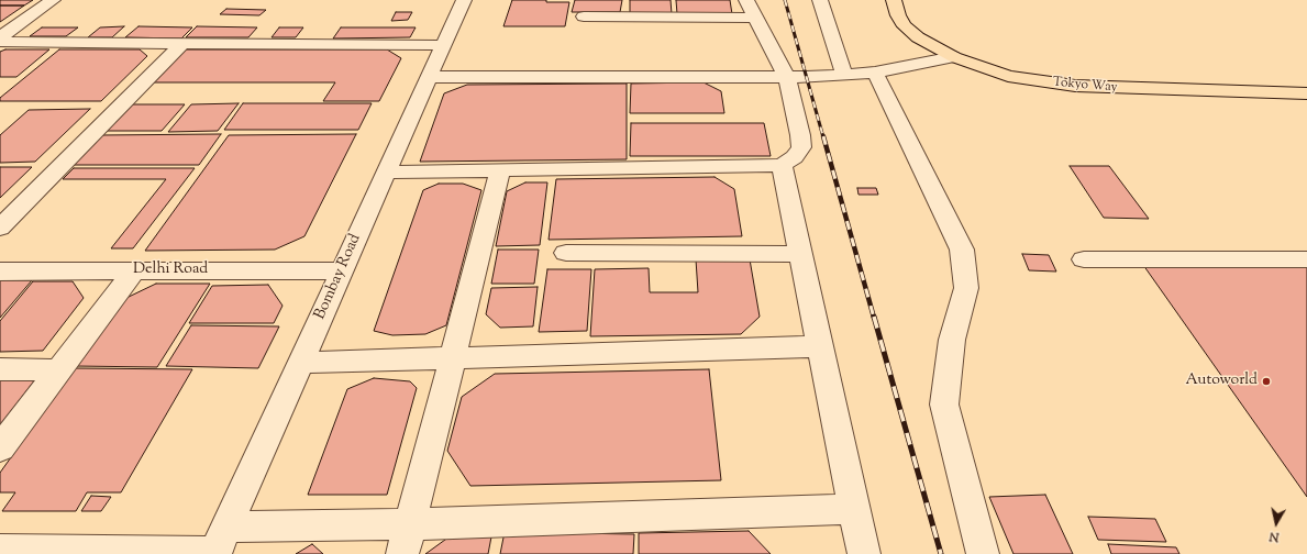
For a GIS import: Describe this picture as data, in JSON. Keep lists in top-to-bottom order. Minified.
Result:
{"streets":{"main road":["Tokyo Way"],"street":["Delhi Road","Bombay Road"]},"crossings":[["Delhi Road","Bombay Road"]],"places":["Autoworld"],"north":"bottom"}
